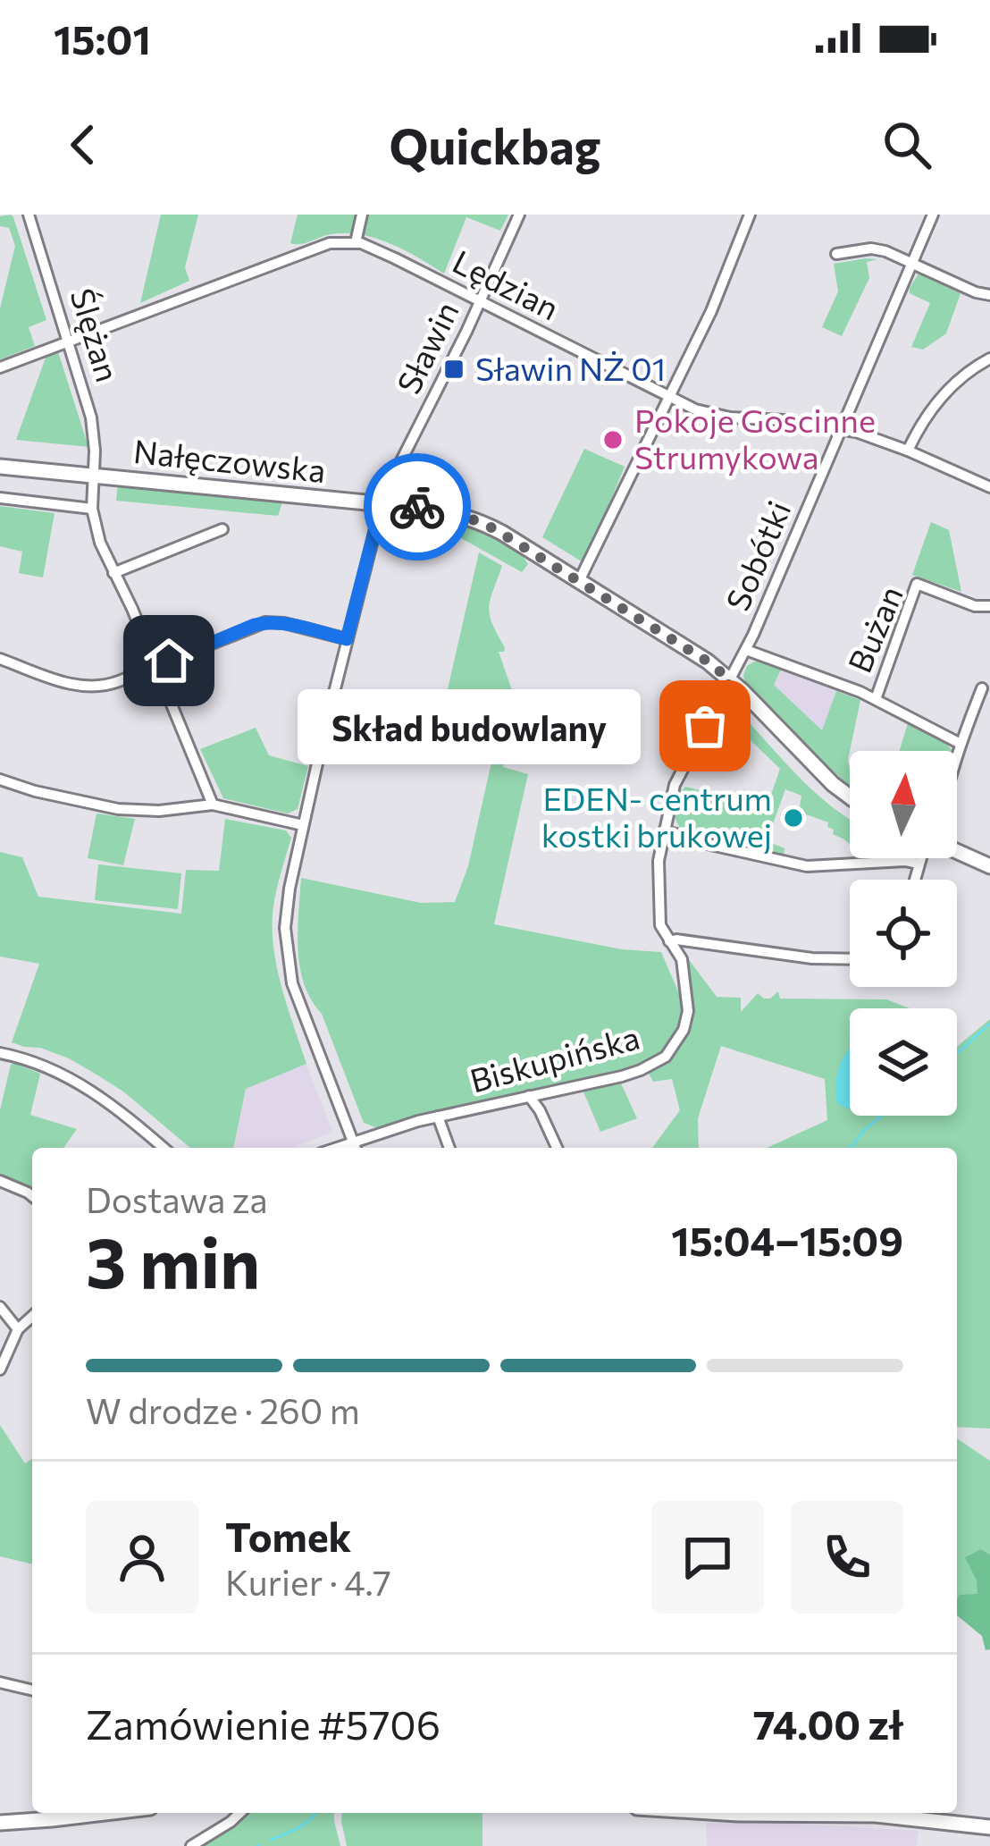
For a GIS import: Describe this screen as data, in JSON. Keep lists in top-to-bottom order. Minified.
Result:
{"streets":{"main road":["Nałęczowska"],"street":["Lędzian","Ślężan","Sławin","Sobótki","Bużan","Biskupińska"]},"crossings":[["Lędzian","Sławin"],["Lędzian","Sobótki"],["Ślężan","Nałęczowska"],["Sławin","Nałęczowska"],["Sławin","Biskupińska"],["Nałęczowska","Sobótki"],["Nałęczowska","Biskupińska"],["Sobótki","Bużan"],["Sobótki","Biskupińska"]],"places":{"transit":["Sławin NŻ 01"],"other":["Pokoje Goscinne Strumykowa","Skład budowlany","EDEN- centrum kostki brukowej"]},"north":"top","page":{"status":"15:01","header":"Quickbag","bubble":"Skład budowlany","heading":["3 min","Dostawa za","15:04–15:09"],"panel":["Tomek","Kurier · 4.7","Zamówienie #5706","74.00 zł"],"bar":"W drodze · 260 m"}}
